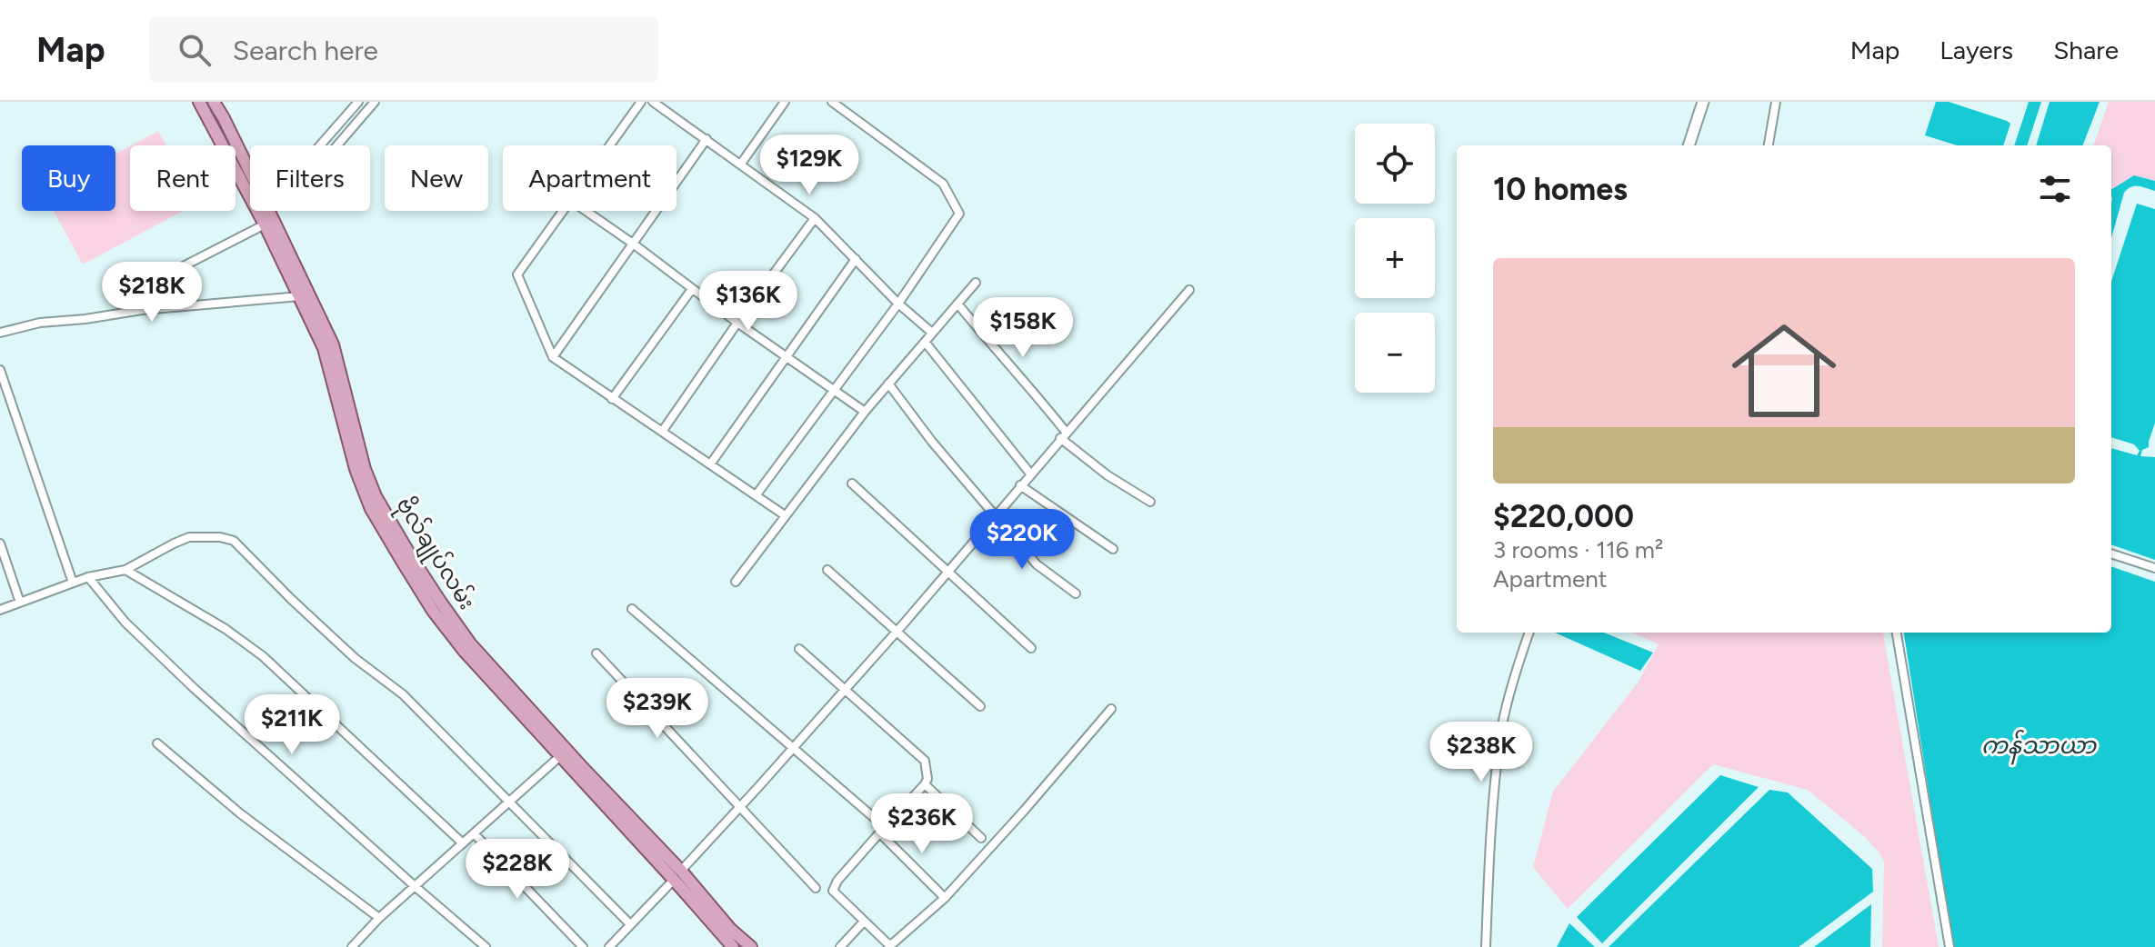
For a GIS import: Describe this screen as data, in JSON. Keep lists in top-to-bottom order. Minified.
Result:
{"streets":{"main road":["ဗိုလ်ချုပ်လမ်း"]},"water":["ကန်သာယာ"],"page":{"header":"Map","search":"Search here","nav":["Map","Layers","Share"],"map_buttons":["+","−"],"price":["$129K","$218K","$136K","$158K","$220K","$239K","$211K","$238K","$236K","$228K"],"chip":["Buy","Rent","Filters","New","Apartment"],"heading":"10 homes","list":[{"name":"$220,000","note":"3 rooms · 116 m² · Apartment"}]}}
